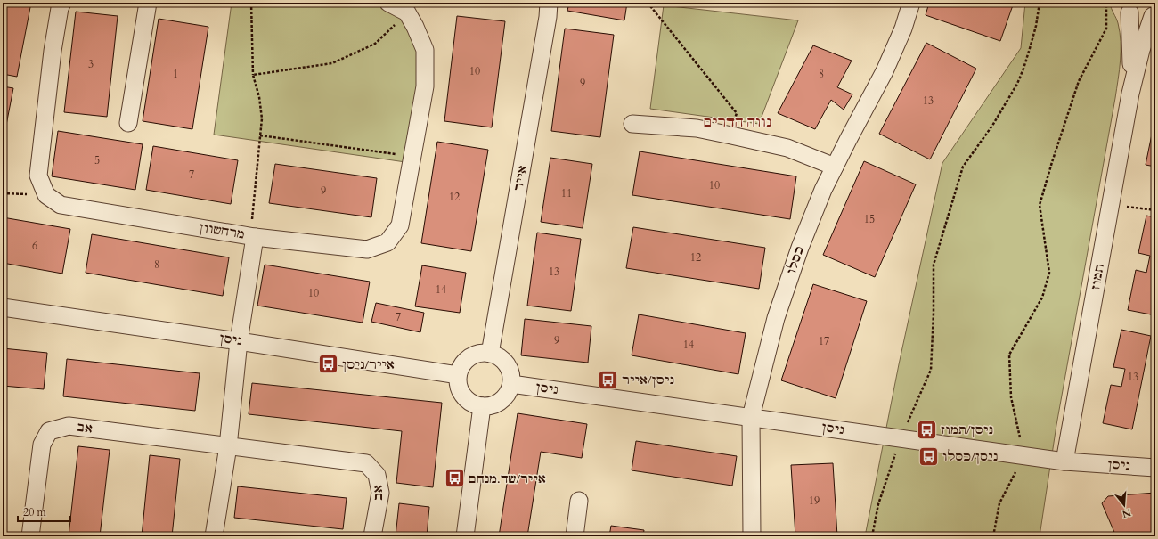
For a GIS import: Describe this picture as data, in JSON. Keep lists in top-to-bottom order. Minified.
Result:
{"streets":{"street":["אייר","מרחשוון","כסלו","תמוז","ניסן","אב"]},"crossings":[["אייר","ניסן"],["כסלו","ניסן"],["תמוז","ניסן"]],"districts":["נווה הדרים"],"places":{"bus stop":["אייר/ניסן","ניסן/אייר","ניסן/תמוז","ניסן/כסלו","אייר/שד.מנחם"]},"house_numbers":["3","10","1","8","9","13","5","7","10","9","11","12","15","6","12","8","13","14","10","7","9","17","14","13","19"],"scale_bar":"20 m","north":"bottom"}
